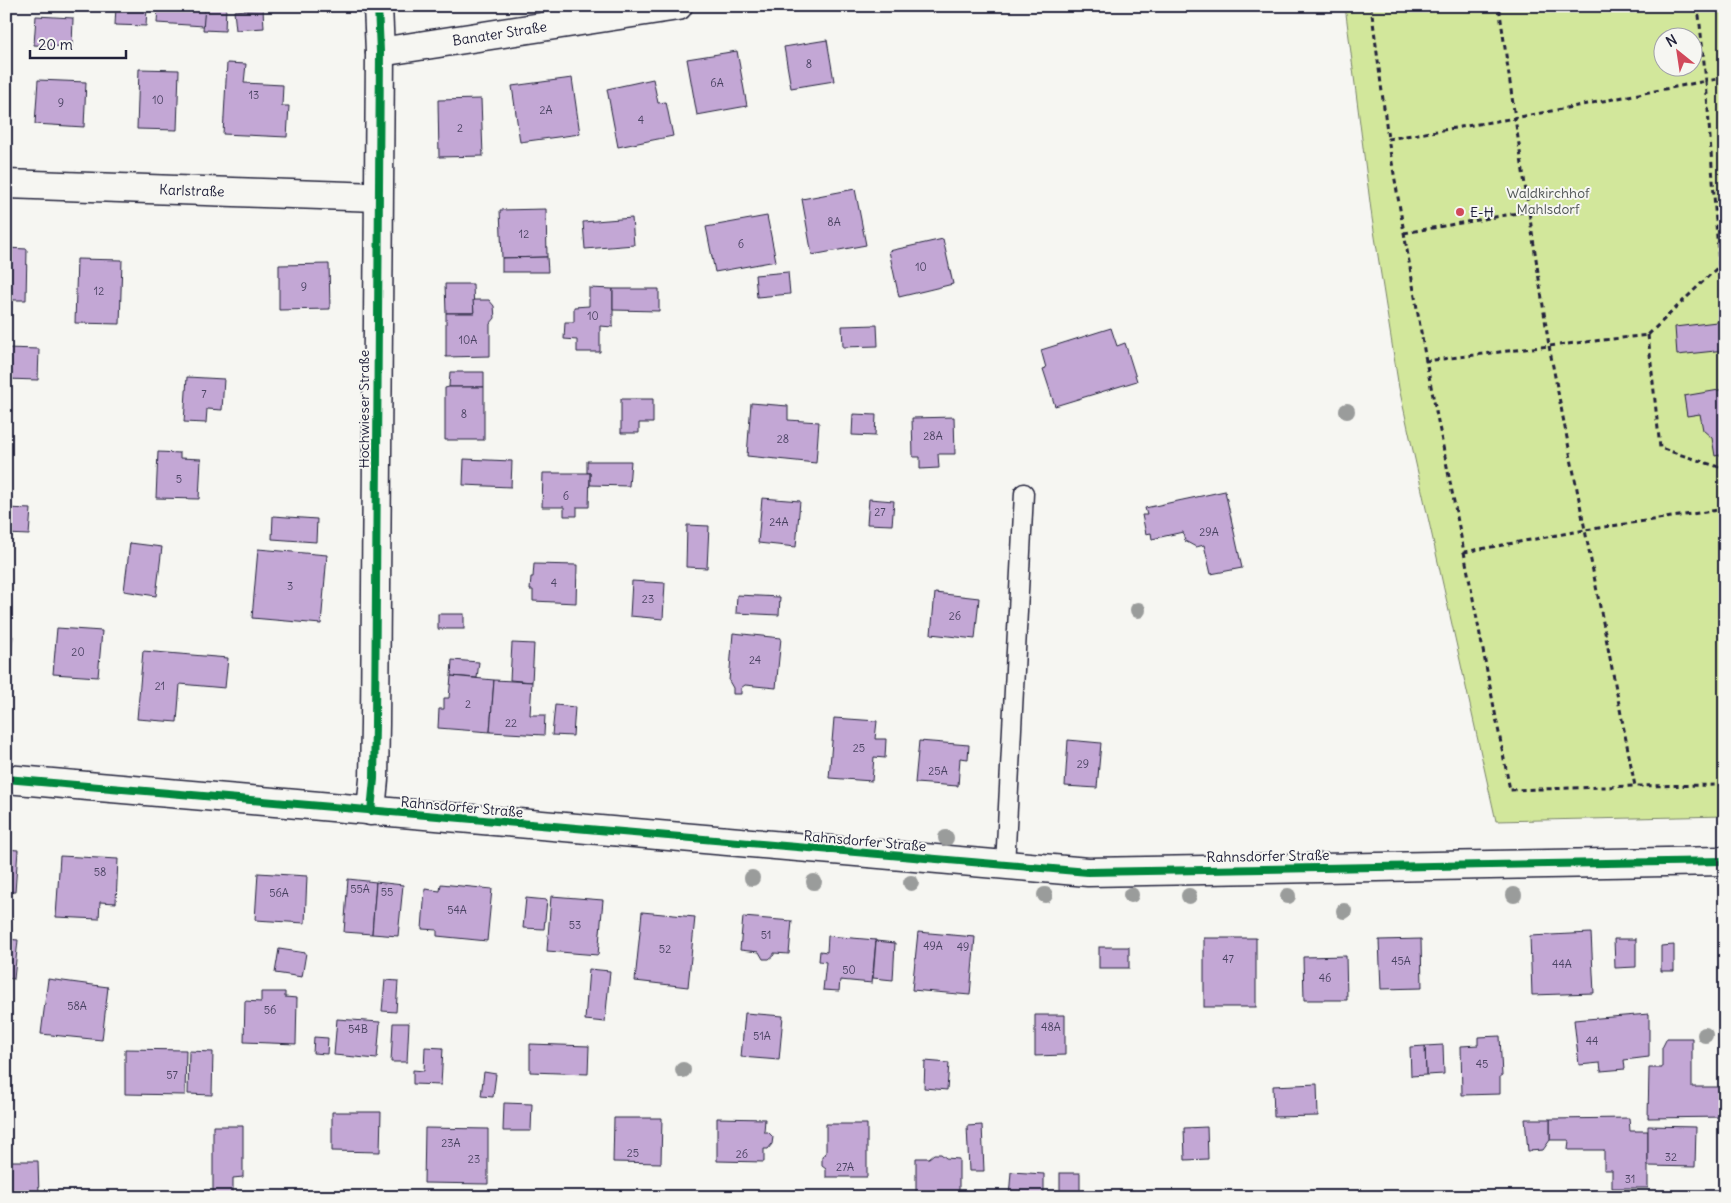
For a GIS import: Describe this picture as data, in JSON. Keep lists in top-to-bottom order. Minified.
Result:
{"streets":{"street":["Banater Straße","Karlstraße","Hochwieser Straße","Rahnsdorfer Straße"]},"crossings":[["Banater Straße","Hochwieser Straße"],["Karlstraße","Hochwieser Straße"],["Hochwieser Straße","Rahnsdorfer Straße"]],"parks":["Waldkirchhof Mahlsdorf"],"places":["E-H"],"house_numbers":["8","6A","13","10","9","2A","4","2","8A","12","6","10","9","12","10","10A","7","8","28A","28","5","6","27","24A","29A","4","3","23","26","20","24","21","2","22","25","29","25A","58","55A","55","56A","54A","53","51","49A","49","52","47","45A","44A","50","46","58A","56","48A","54B","51A","44","45","57","23A","25","26","32","23","27A","31"],"scale_bar":"20 m","north":"top left"}
